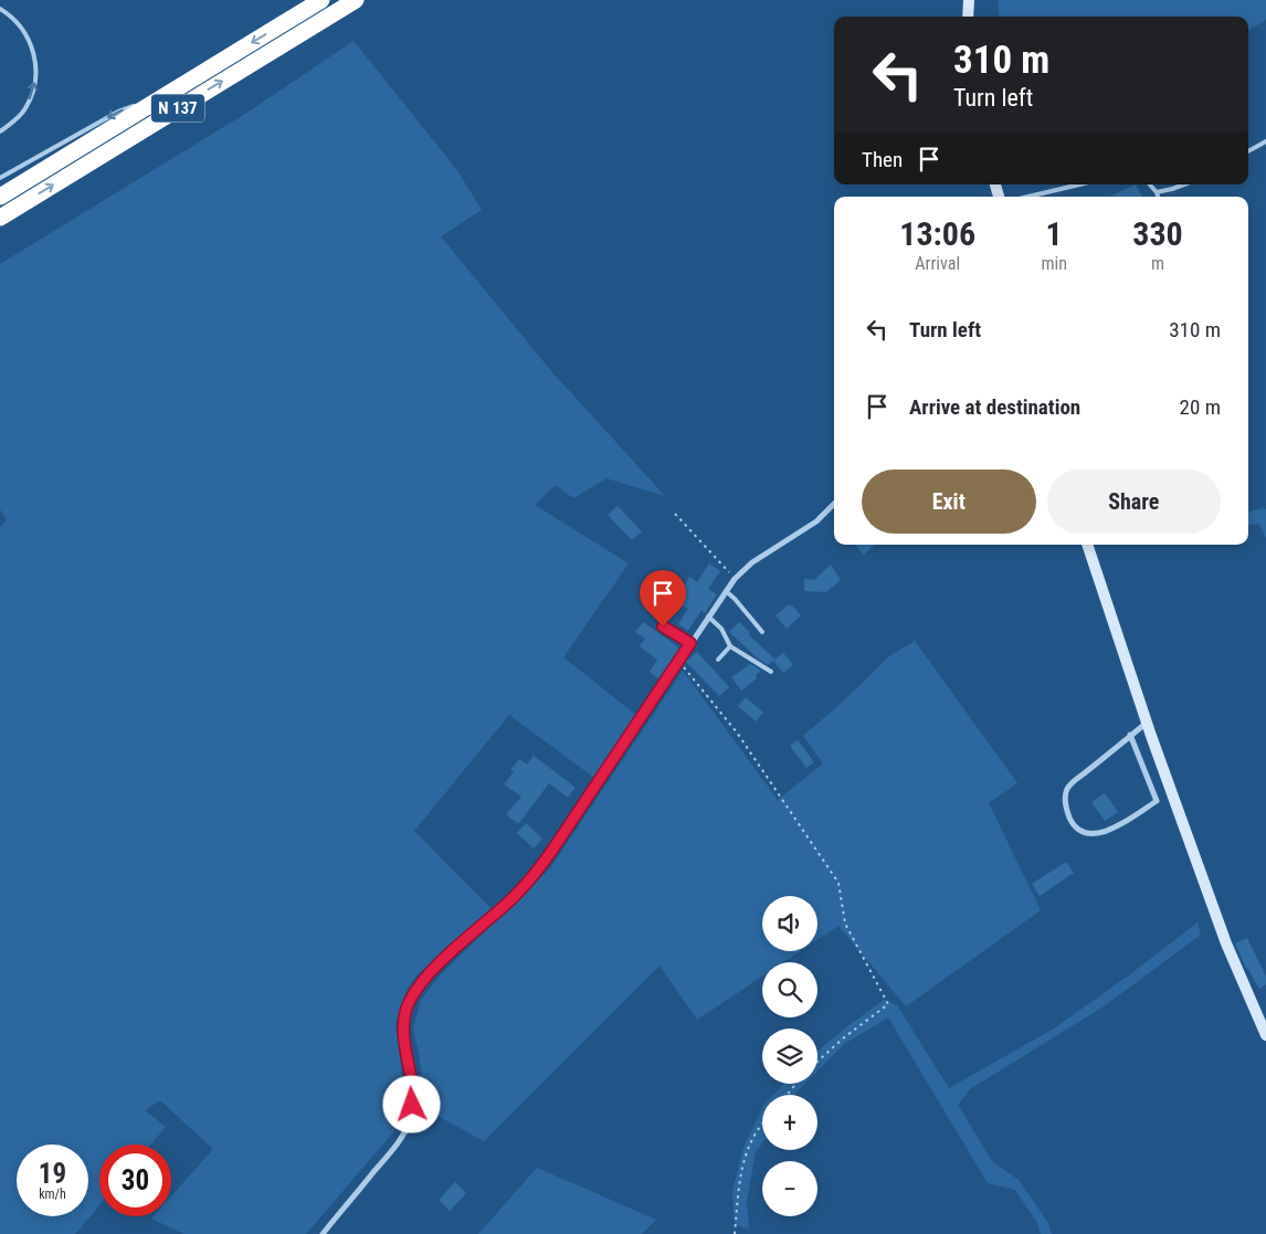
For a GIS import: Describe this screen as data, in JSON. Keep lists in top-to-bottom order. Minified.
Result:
{"streets":{"highway":["N 137"]},"page":{"turn":["310 m","Turn left"],"then":"Then","eta":["13:06","Arrival","1","min","330","m"],"list":[{"name":"Turn left","value":"310 m"},{"name":"Arrive at destination","value":"20 m"}],"buttons":["Exit","Share"],"map_buttons":["+","−"],"speed":"19 km/h","limit":"30"}}
